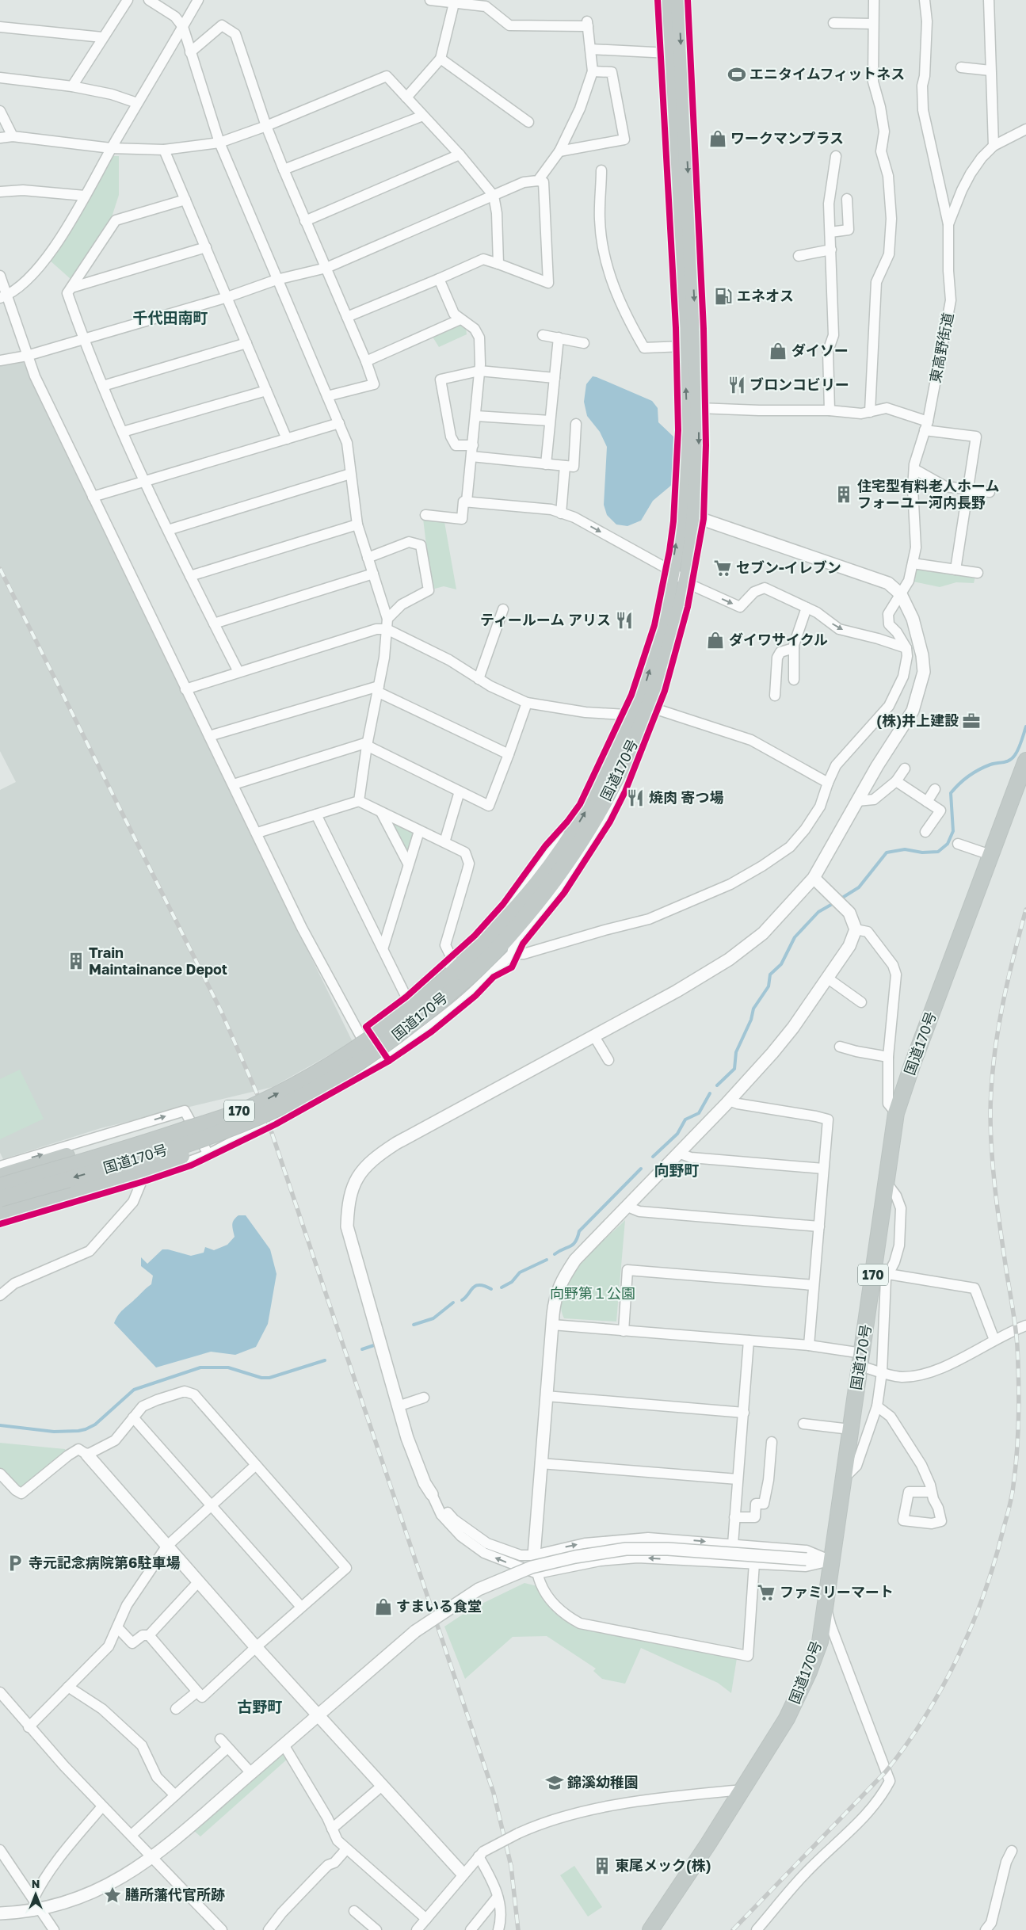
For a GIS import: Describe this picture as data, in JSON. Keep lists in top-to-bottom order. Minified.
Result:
{"streets":{"highway":["国道170号","170"],"street":["東高野街道"]},"districts":["千代田南町","向野町","古野町"],"parks":["向野第１公園"],"places":{"sports":["エニタイムフィットネス"],"shop":["ワークマンプラス","ダイソー","ダイワサイクル","すまいる食堂"],"fuel station":["エネオス"],"restaurant":["ブロンコビリー","ティールーム アリス","焼肉 寄つ場"],"building":["住宅型有料老人ホーム フォーユー河内長野","Train Maintainance Depot","東尾メック(株)"],"supermarket":["セブン-イレブン","ファミリーマート"],"office":["(株)井上建設"],"parking":["寺元記念病院第6駐車場"],"school or university":["錦溪幼稚園"],"place":["膳所藩代官所跡"]},"north":"top"}
